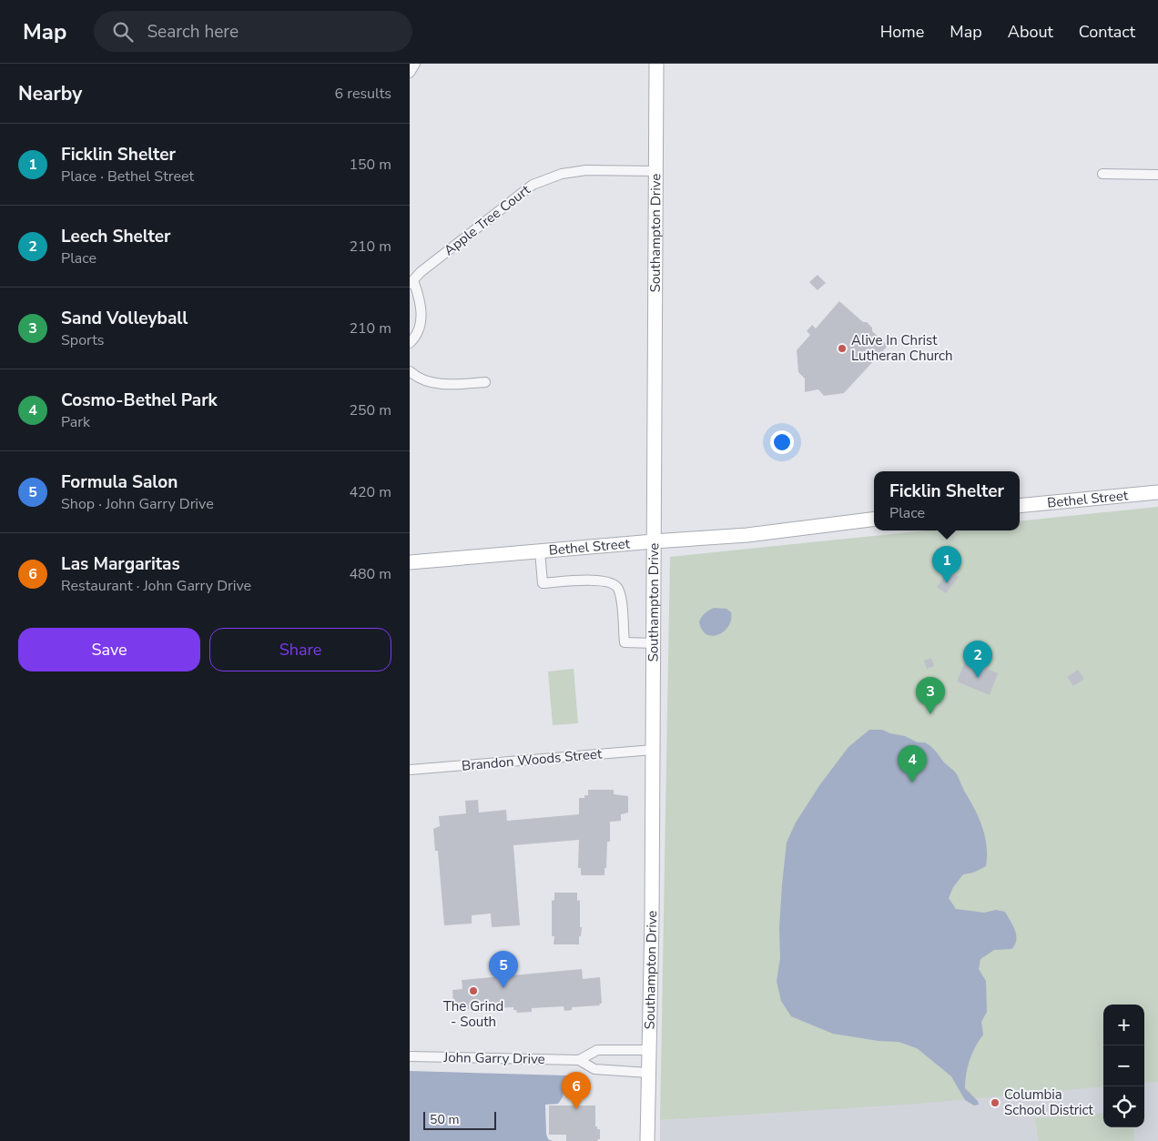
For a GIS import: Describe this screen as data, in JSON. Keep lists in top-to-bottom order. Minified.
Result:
{"streets":{"street":["Apple Tree Court","Southampton Drive","Bethel Street","Brandon Woods Street","John Garry Drive"]},"crossings":[["Apple Tree Court","Southampton Drive"],["Southampton Drive","Bethel Street"],["Southampton Drive","Brandon Woods Street"],["Southampton Drive","John Garry Drive"]],"places":["Alive In Christ Lutheran Church","The Grind - South","Columbia School District"],"scale_bar":"50 m","page":{"header":"Map","search":"Search here","nav":["Home","Map","About","Contact"],"heading":["Nearby","6 results"],"list":[{"mark":"1","name":"Ficklin Shelter","note":"Place · Bethel Street","value":"150 m"},{"mark":"2","name":"Leech Shelter","note":"Place","value":"210 m"},{"mark":"3","name":"Sand Volleyball","note":"Sports","value":"210 m"},{"mark":"4","name":"Cosmo-Bethel Park","note":"Park","value":"250 m"},{"mark":"5","name":"Formula Salon","note":"Shop · John Garry Drive","value":"420 m"},{"mark":"6","name":"Las Margaritas","note":"Restaurant · John Garry Drive","value":"480 m"}],"popup":["Ficklin Shelter","Place"],"pins":["1","2","3","4","5","6"],"buttons":["Save","Share"],"map_buttons":["+","−"],"scale":"50 m"}}
